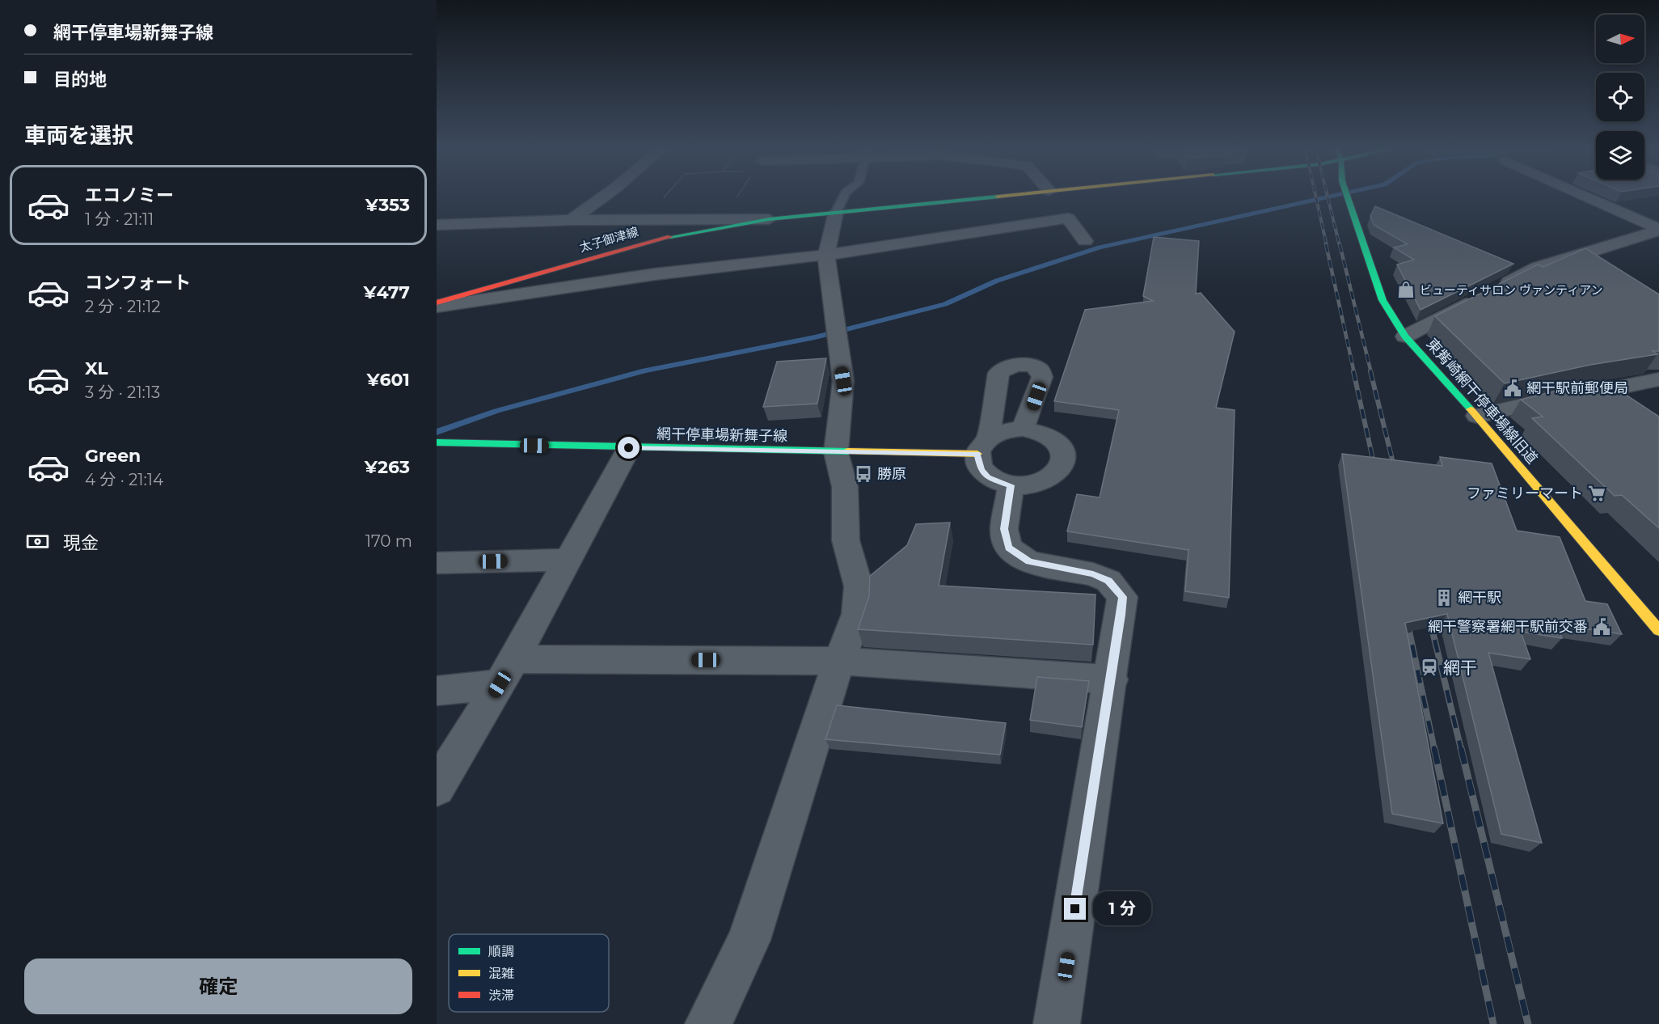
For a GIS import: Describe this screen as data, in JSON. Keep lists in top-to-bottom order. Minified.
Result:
{"streets":{"main road":["太子御津線","東觜崎網干停車場線旧道","網干停車場新舞子線"]},"places":{"shop":["ビューティサロン ヴァンティアン"],"public building":["網干駅前郵便局","網干警察署網干駅前交番"],"bus stop":["勝原"],"supermarket":["ファミリーマート"],"building":["網干駅"],"station":["網干"]},"legend":["順調","混雑","渋滞"],"north":"right","page":{"banner":["網干停車場新舞子線","目的地"],"heading":"車両を選択","list":[{"name":"エコノミー","note":"1 分 · 21:11","value":"¥353"},{"name":"コンフォート","note":"2 分 · 21:12","value":"¥477"},{"name":"XL","note":"3 分 · 21:13","value":"¥601"},{"name":"Green","note":"4 分 · 21:14","value":"¥263"}],"pay":["現金","170 m"],"bubble":"1 分","buttons":"確定"}}
